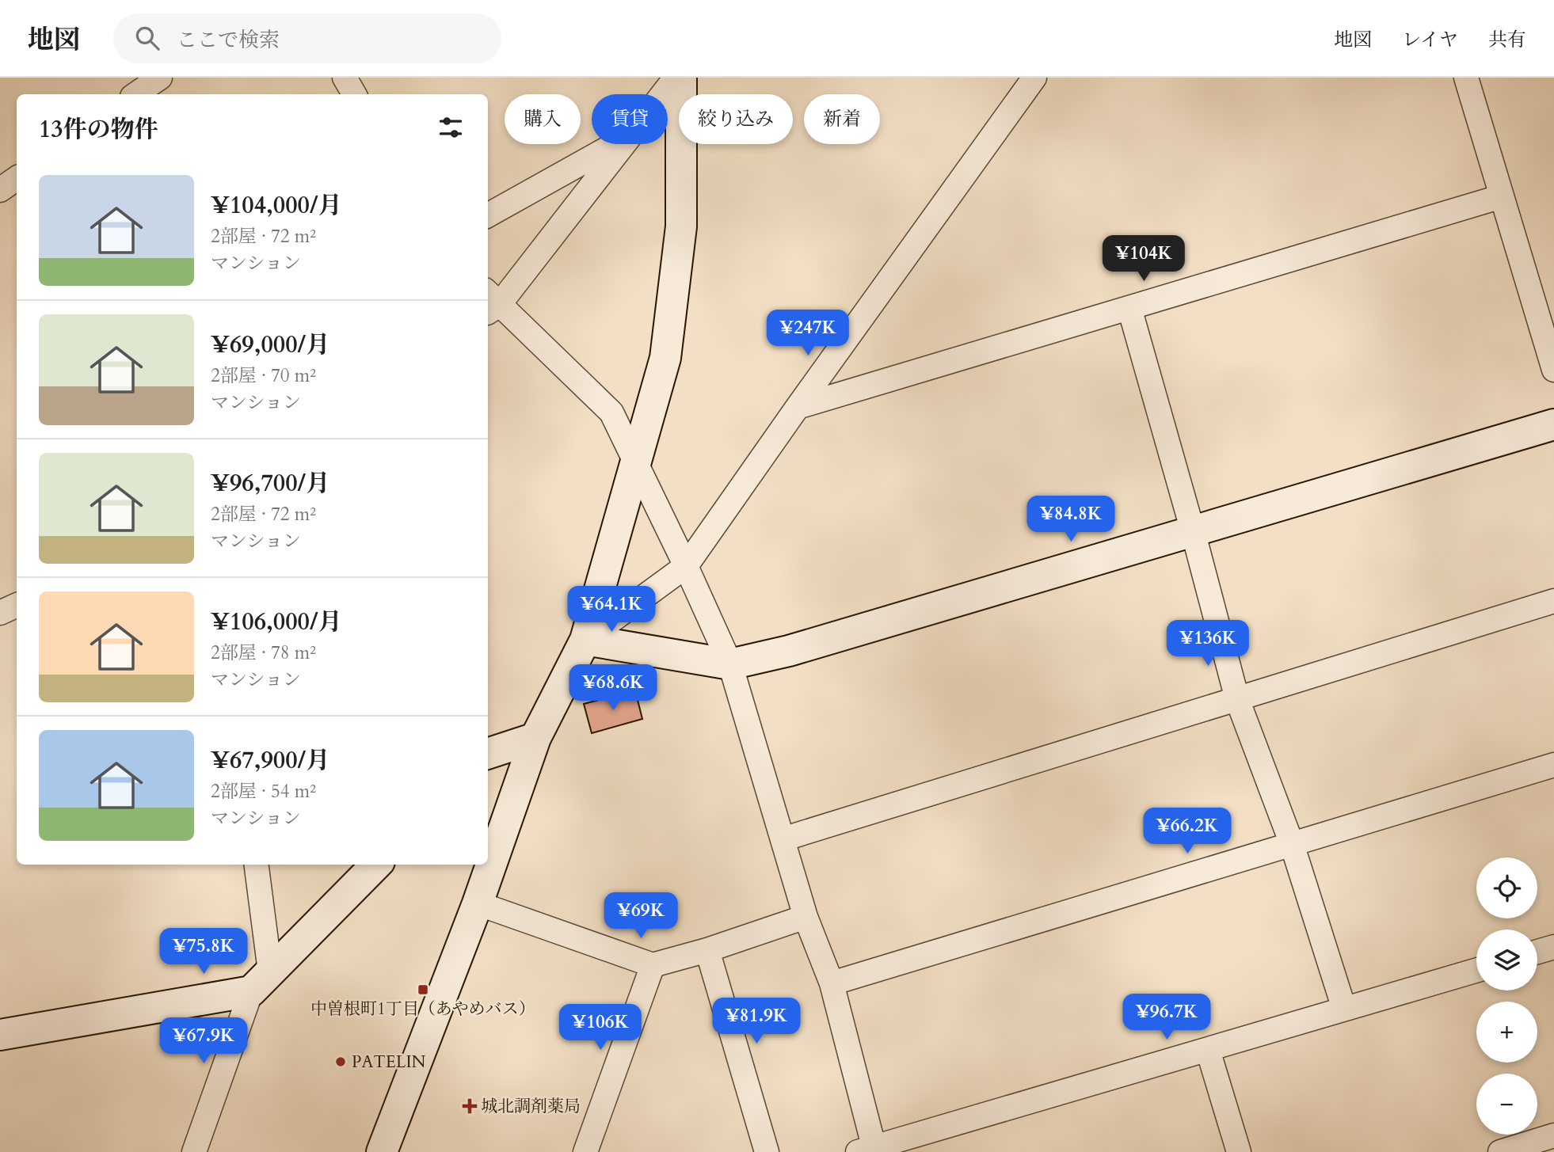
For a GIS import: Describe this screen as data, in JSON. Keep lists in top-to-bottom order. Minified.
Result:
{"places":{"transit":["中曽根町1丁目（あやめバス）"],"other":["PATELIN"],"health":["城北調剤薬局"]},"page":{"header":"地図","search":"ここで検索","nav":["地図","レイヤ","共有"],"chip":["購入","賃貸","絞り込み","新着"],"heading":"13件の物件","list":[{"name":"¥104,000/月","note":"2部屋 · 72 m² · マンション"},{"name":"¥69,000/月","note":"2部屋 · 70 m² · マンション"},{"name":"¥96,700/月","note":"2部屋 · 72 m² · マンション"},{"name":"¥106,000/月","note":"2部屋 · 78 m² · マンション"},{"name":"¥67,900/月","note":"2部屋 · 54 m² · マンション"}],"price":["¥104K","¥247K","¥84.8K","¥64.1K","¥136K","¥68.6K","¥66.2K","¥69K","¥75.8K","¥96.7K","¥81.9K","¥106K","¥67.9K"],"map_buttons":["+","−"]}}
